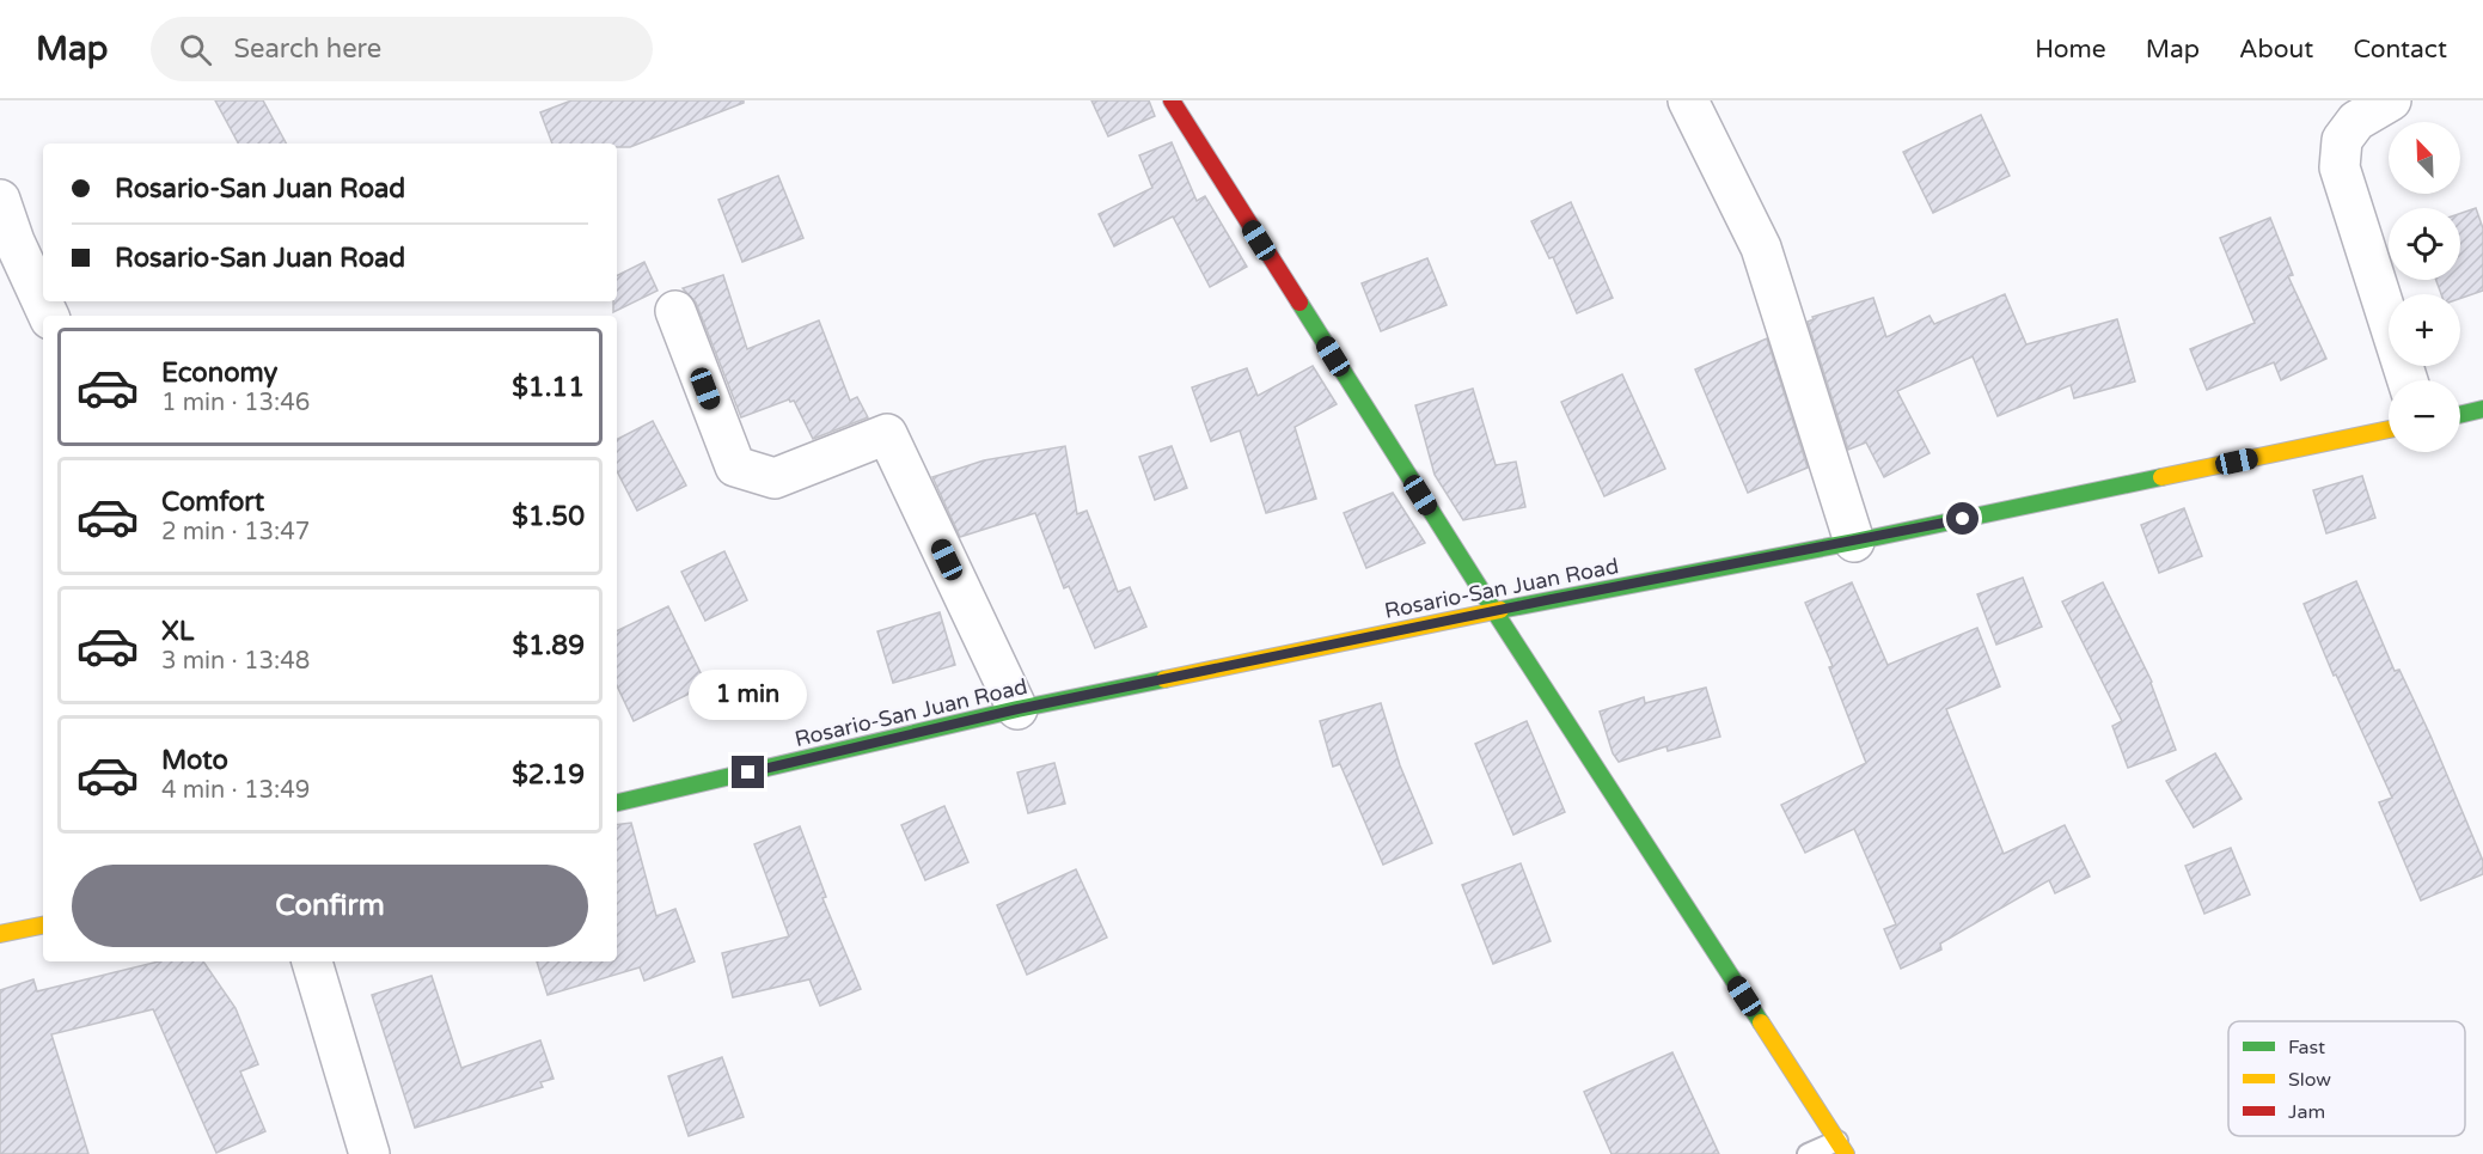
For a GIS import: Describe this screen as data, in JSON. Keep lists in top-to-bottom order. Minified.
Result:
{"streets":{"main road":["Rosario-San Juan Road"]},"legend":["Fast","Slow","Jam"],"north":"top left","page":{"header":"Map","search":"Search here","nav":["Home","Map","About","Contact"],"map_buttons":["+","−"],"banner":["Rosario-San Juan Road","Rosario-San Juan Road"],"list":[{"name":"Economy","note":"1 min · 13:46","value":"$1.11"},{"name":"Comfort","note":"2 min · 13:47","value":"$1.50"},{"name":"XL","note":"3 min · 13:48","value":"$1.89"},{"name":"Moto","note":"4 min · 13:49","value":"$2.19"}],"bubble":"1 min","buttons":"Confirm"}}
